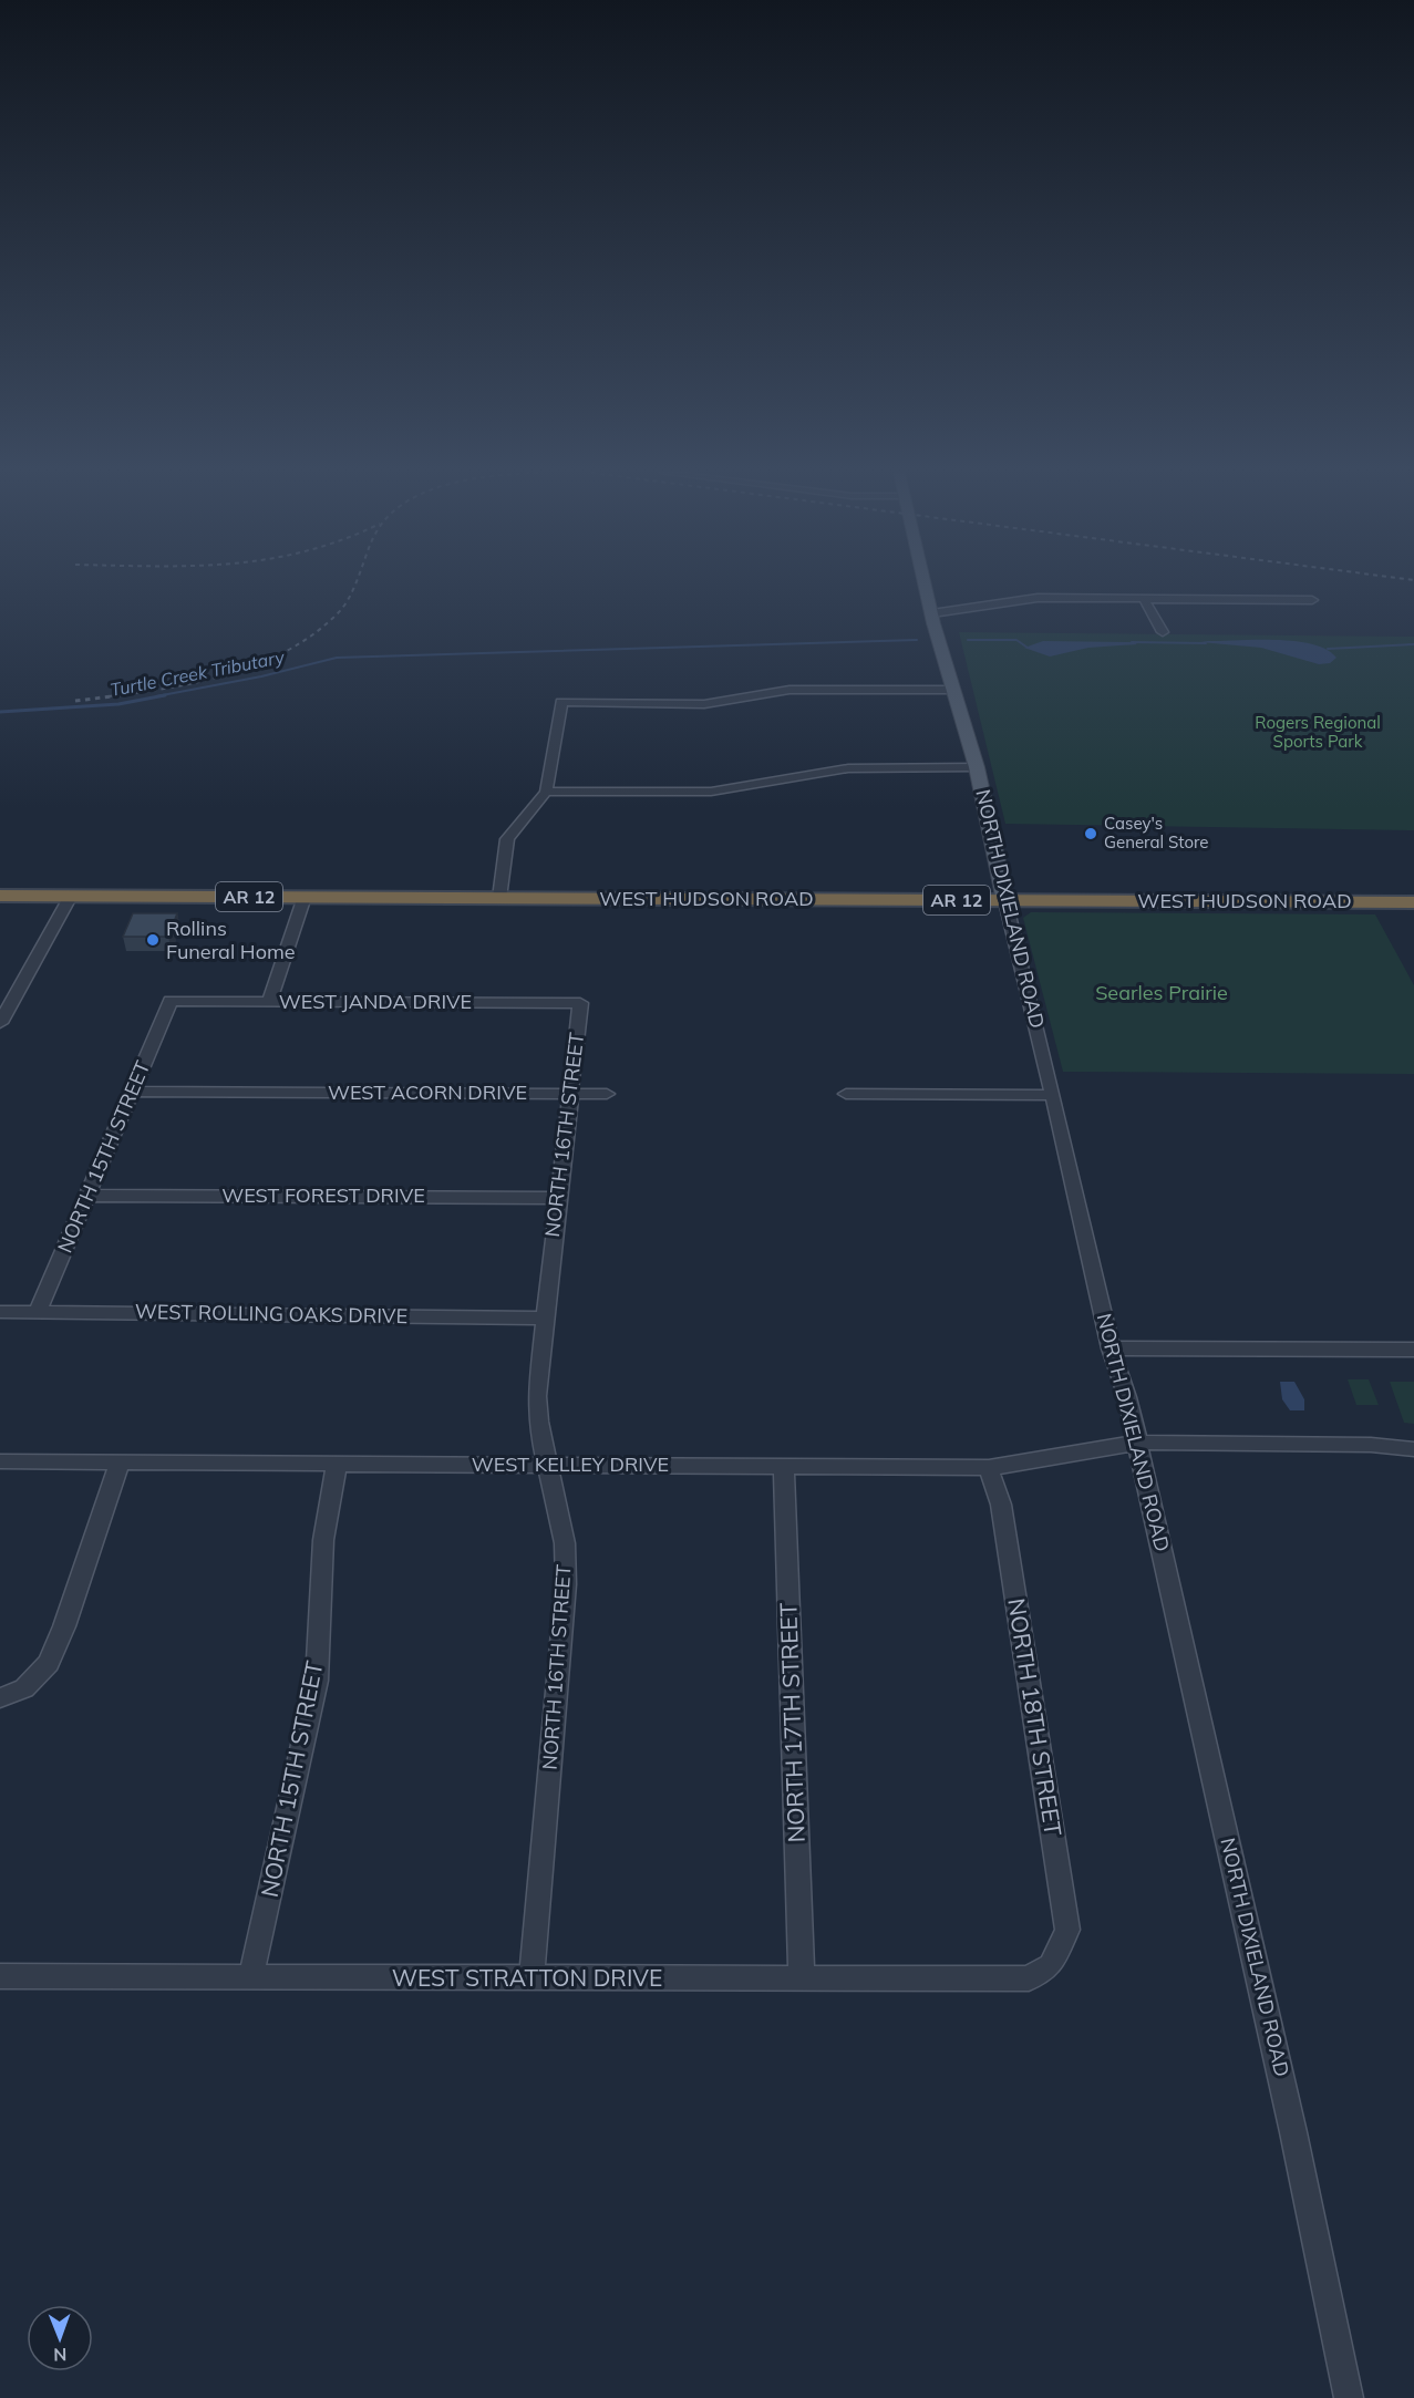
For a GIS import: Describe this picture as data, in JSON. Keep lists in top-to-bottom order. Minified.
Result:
{"streets":{"highway":["AR 12","WEST HUDSON ROAD"],"main road":["NORTH DIXIELAND ROAD"],"street":["WEST JANDA DRIVE","WEST ACORN DRIVE","NORTH 16TH STREET","NORTH 15TH STREET","WEST FOREST DRIVE","WEST ROLLING OAKS DRIVE","WEST KELLEY DRIVE","NORTH 18TH STREET","NORTH 17TH STREET","WEST STRATTON DRIVE"]},"crossings":[["WEST HUDSON ROAD","NORTH DIXIELAND ROAD"],["NORTH DIXIELAND ROAD","WEST KELLEY DRIVE"],["WEST JANDA DRIVE","NORTH 16TH STREET"],["WEST JANDA DRIVE","NORTH 15TH STREET"],["WEST ACORN DRIVE","NORTH 16TH STREET"],["WEST ACORN DRIVE","NORTH 15TH STREET"],["NORTH 16TH STREET","WEST FOREST DRIVE"],["NORTH 16TH STREET","WEST ROLLING OAKS DRIVE"],["NORTH 16TH STREET","WEST KELLEY DRIVE"],["NORTH 16TH STREET","WEST STRATTON DRIVE"],["NORTH 15TH STREET","WEST FOREST DRIVE"],["NORTH 15TH STREET","WEST ROLLING OAKS DRIVE"],["NORTH 15TH STREET","WEST KELLEY DRIVE"],["NORTH 15TH STREET","WEST STRATTON DRIVE"],["WEST KELLEY DRIVE","NORTH 18TH STREET"],["WEST KELLEY DRIVE","NORTH 17TH STREET"],["NORTH 18TH STREET","WEST STRATTON DRIVE"],["NORTH 17TH STREET","WEST STRATTON DRIVE"]],"water":["Turtle Creek Tributary"],"parks":["Rogers Regional Sports Park","Searles Prairie"],"places":["Casey's General Store","Rollins Funeral Home"],"north":"bottom"}
